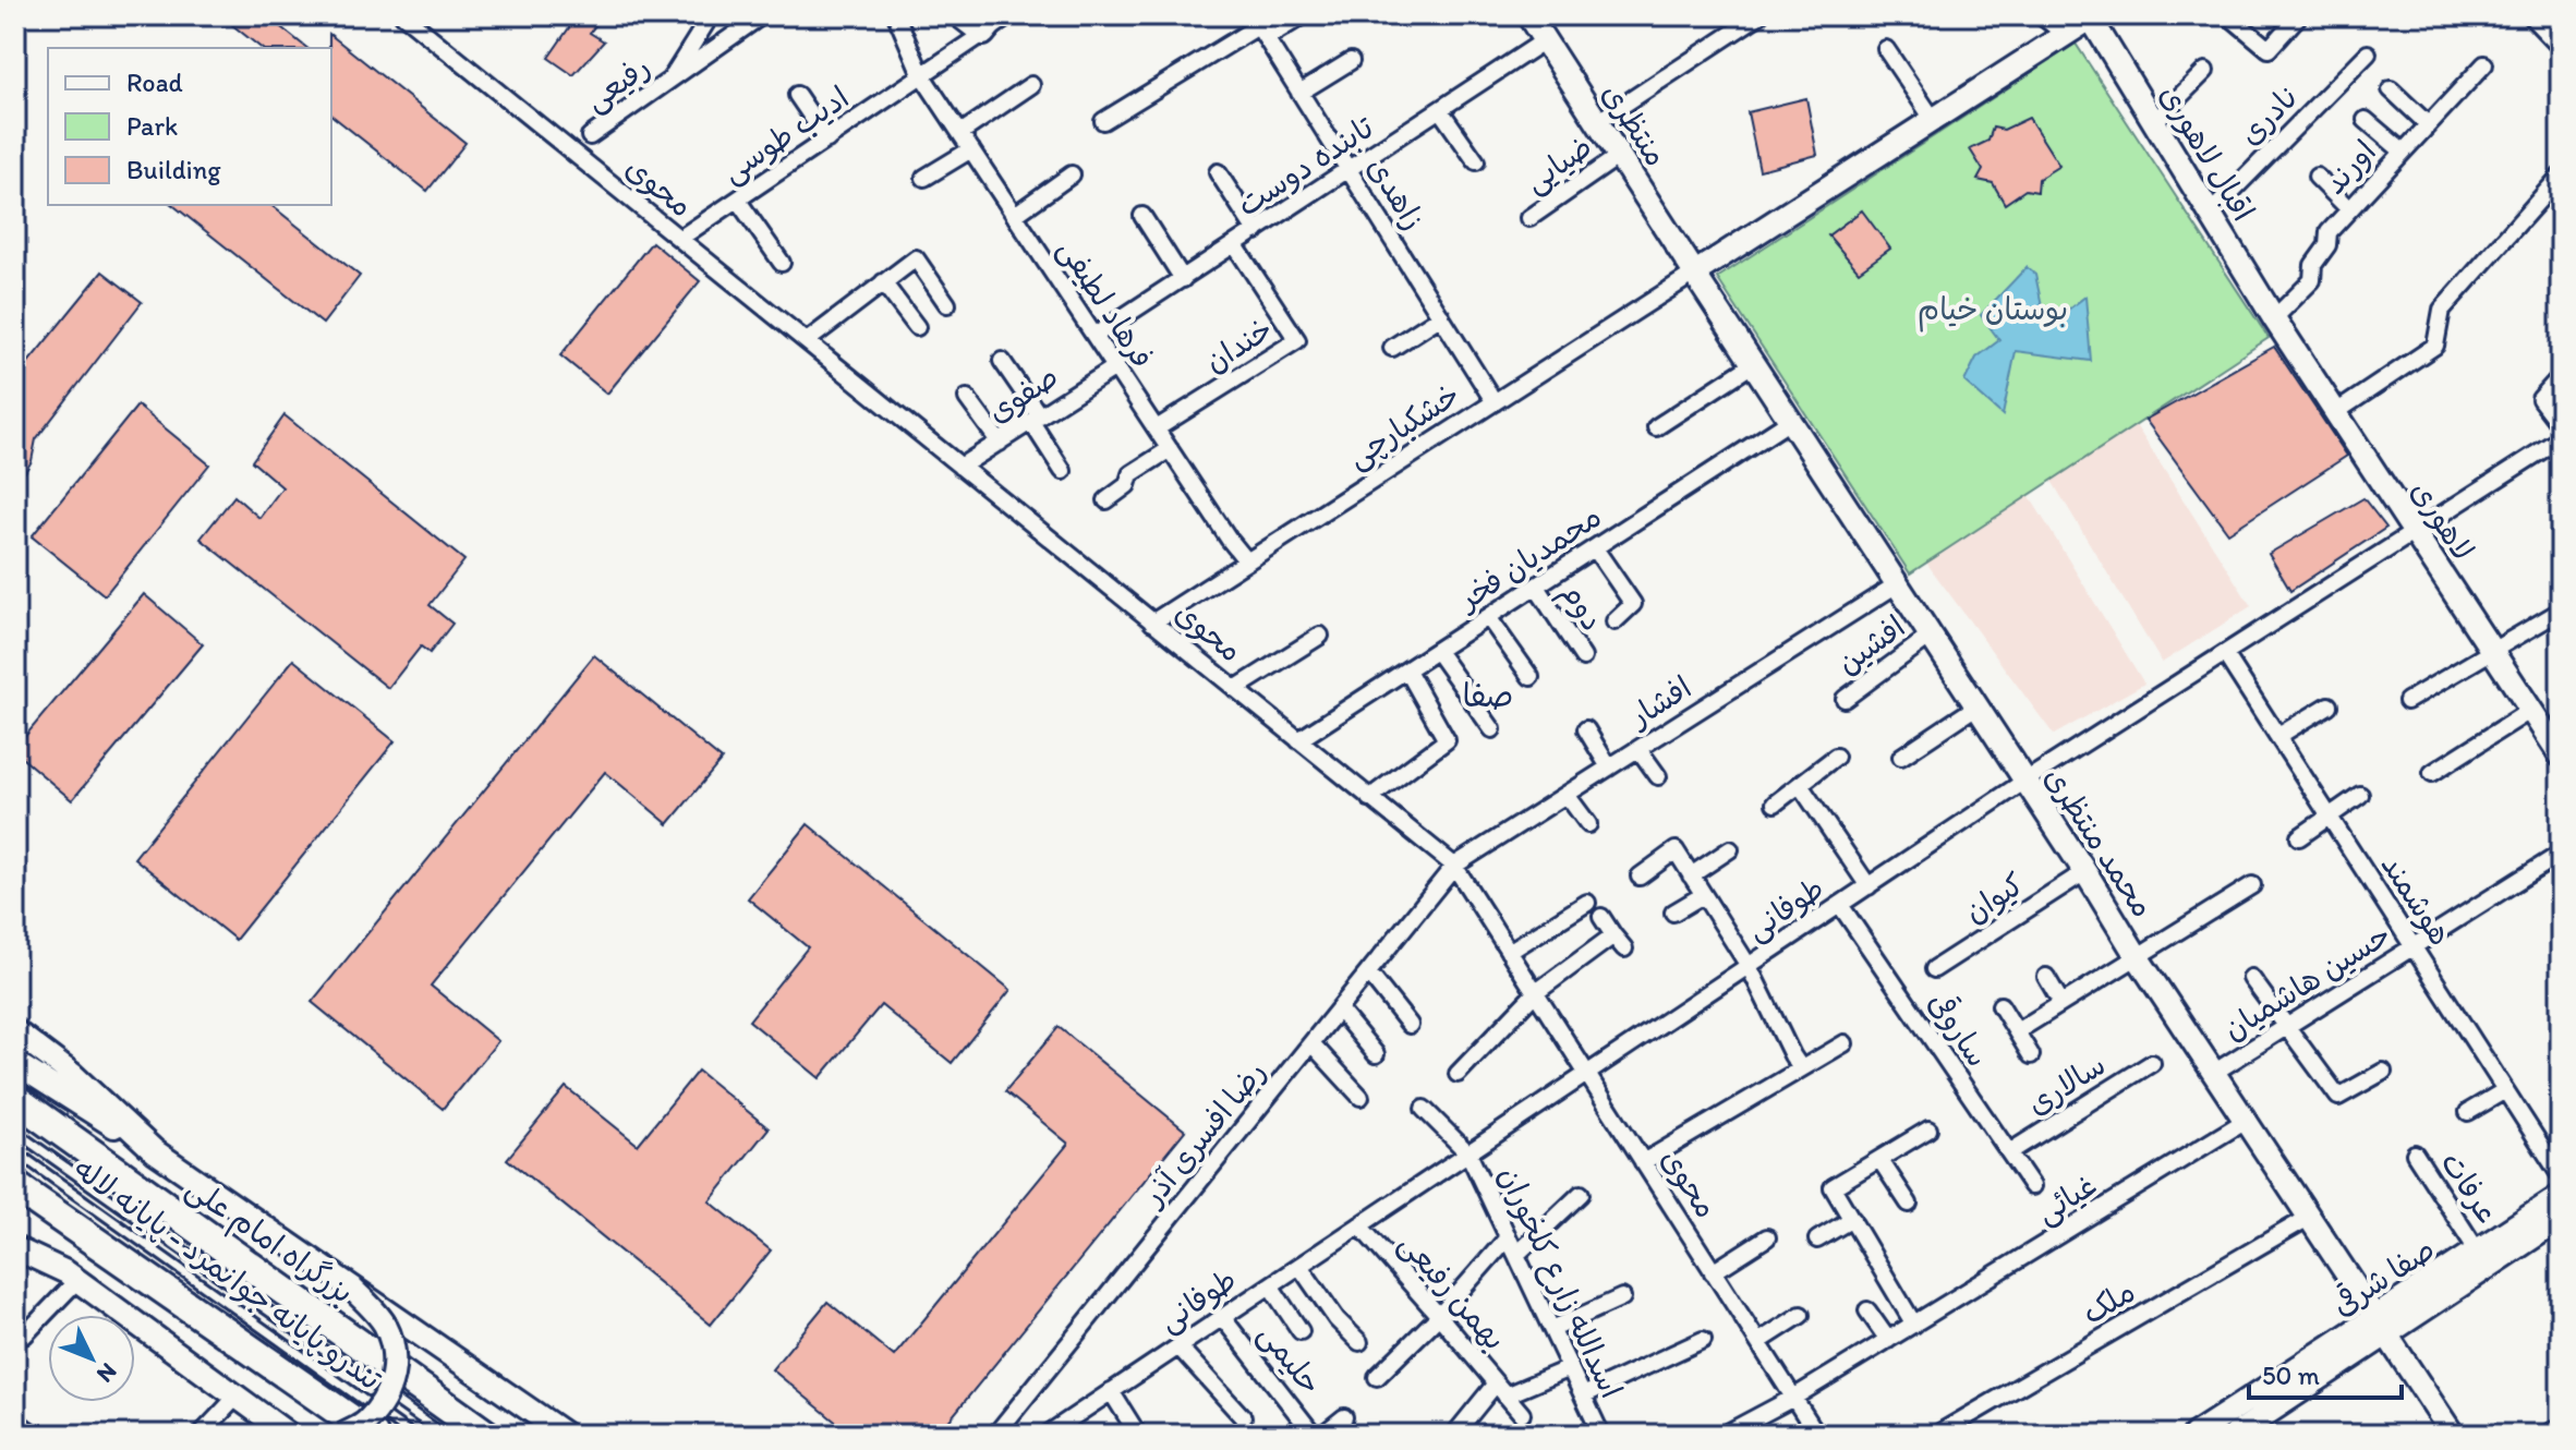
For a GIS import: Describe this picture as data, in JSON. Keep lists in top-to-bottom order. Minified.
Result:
{"streets":{"highway":["بزرگراه امام علی"],"main road":["منتظری","اقبال لاهوری","خشکبارچی","لاهوری","محمد منتظری","صفا شرقی"],"street":["رفیعی","نادری","ادیب طوسی","ضیایی","تابنده دوست","اورند","محوی","زاهدی","فرهاد لطیفی","خندان","صفوی","محمدیان فخر","دوم","افشین","افشار","کیوان","هوشمند","طوفانی","حسین هاشمیان","ساروقی","سالاری","رضا افسری آذر","عرفات","غیائی","اسدالله زارع کلخوران","بهمن رفیعی","ملک","حلیمی"],"lane":["تندرو پایانه جوانمرد - پایانه لاله"]},"crossings":[["نادری","اقبال لاهوری"],["منتظری","ضیایی"],["منتظری","تابنده دوست"],["منتظری","خشکبارچی"],["منتظری","محمد منتظری"],["ادیب طوسی","محوی"],["ادیب طوسی","فرهاد لطیفی"],["اقبال لاهوری","اورند"],["اقبال لاهوری","خشکبارچی"],["اقبال لاهوری","لاهوری"],["تابنده دوست","زاهدی"],["تابنده دوست","فرهاد لطیفی"],["تابنده دوست","خندان"],["اورند","لاهوری"],["محوی","صفوی"],["محوی","خشکبارچی"],["محوی","محمدیان فخر"],["محوی","افشار"],["محوی","طوفانی"],["محوی","رضا افسری آذر"],["محوی","غیائی"],["زاهدی","خشکبارچی"],["فرهاد لطیفی","خندان"],["فرهاد لطیفی","صفوی"],["فرهاد لطیفی","خشکبارچی"],["خشکبارچی","محمد منتظری"],["لاهوری","طوفانی"],["محمدیان فخر","دوم"],["محمدیان فخر","محمد منتظری"],["افشین","محمد منتظری"],["افشار","محمد منتظری"],["افشار","رضا افسری آذر"],["محمد منتظری","کیوان"],["محمد منتظری","طوفانی"],["محمد منتظری","حسین هاشمیان"],["محمد منتظری","غیائی"],["محمد منتظری","صفا شرقی"],["محمد منتظری","ملک"],["هوشمند","طوفانی"],["هوشمند","حسین هاشمیان"],["طوفانی","ساروقی"],["طوفانی","اسدالله زارع کلخوران"],["طوفانی","بهمن رفیعی"],["طوفانی","حلیمی"],["ساروقی","سالاری"],["عرفات","صفا شرقی"]],"districts":["صفا"],"parks":["بوستان خیام"],"legend":["Road","Park","Building"],"scale_bar":"50 m","north":"bottom right"}
